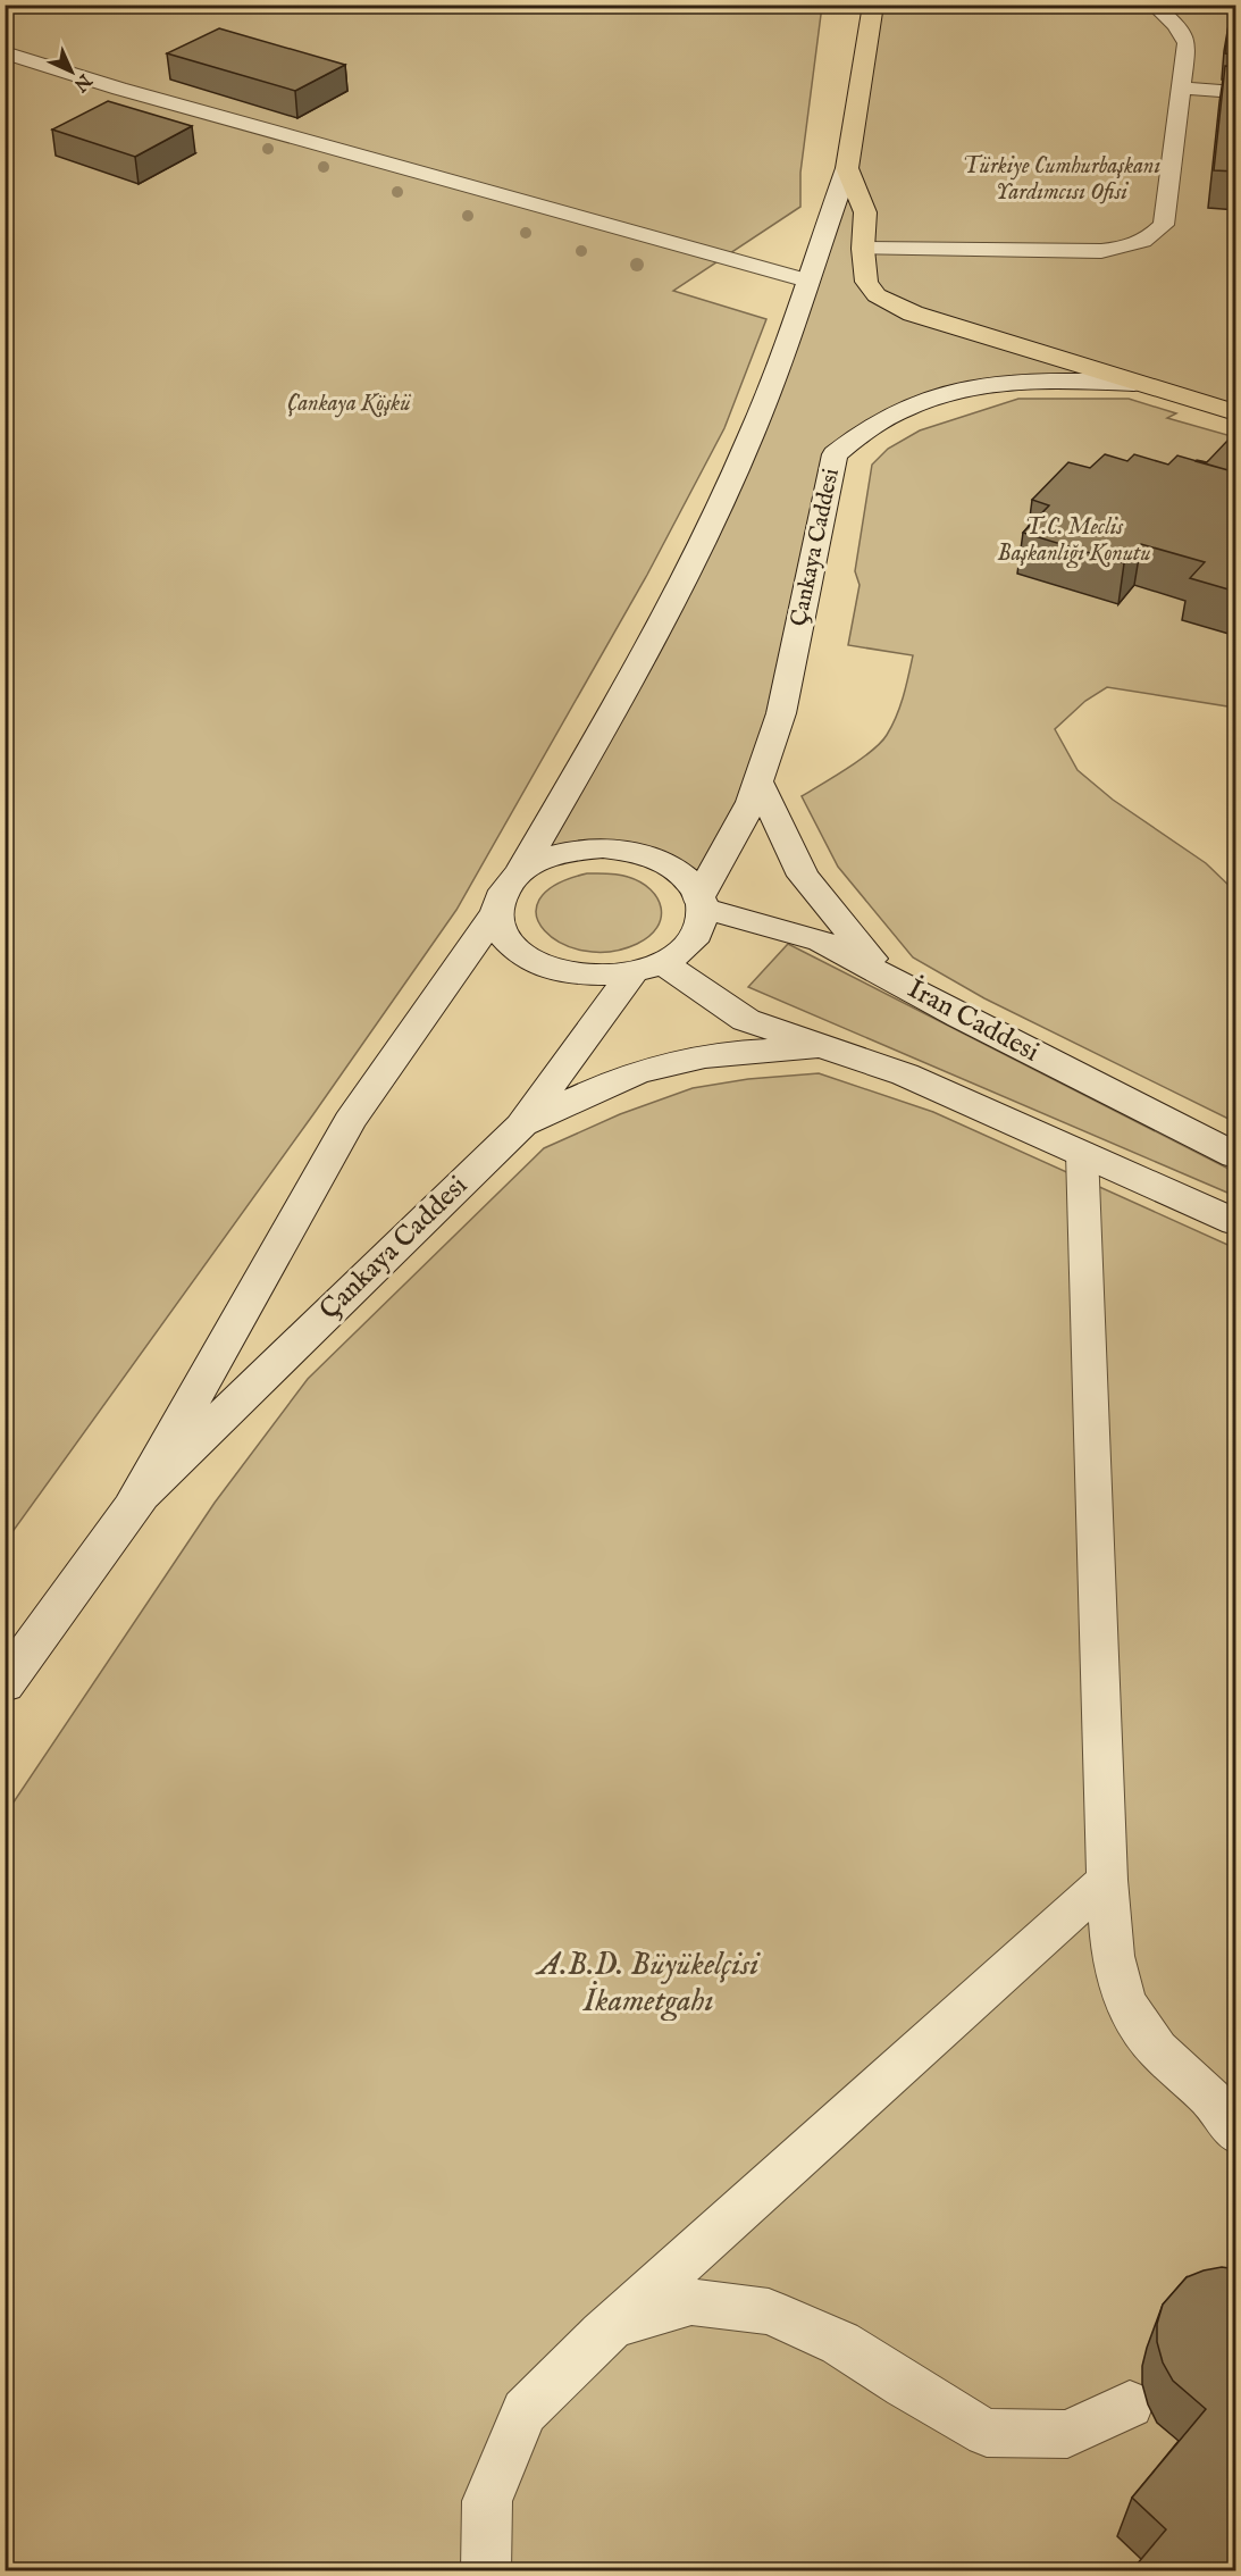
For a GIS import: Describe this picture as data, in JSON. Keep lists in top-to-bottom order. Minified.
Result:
{"streets":{"main road":["Çankaya Caddesi","İran Caddesi"]},"crossings":[["Çankaya Caddesi","İran Caddesi"]],"parks":["Türkiye Cumhurbaşkanı Yardımcısı Ofisi","Çankaya Köşkü","T.C. Meclis Başkanlığı Konutu","A.B.D. Büyükelçisi İkametgahı"],"north":"bottom right"}
